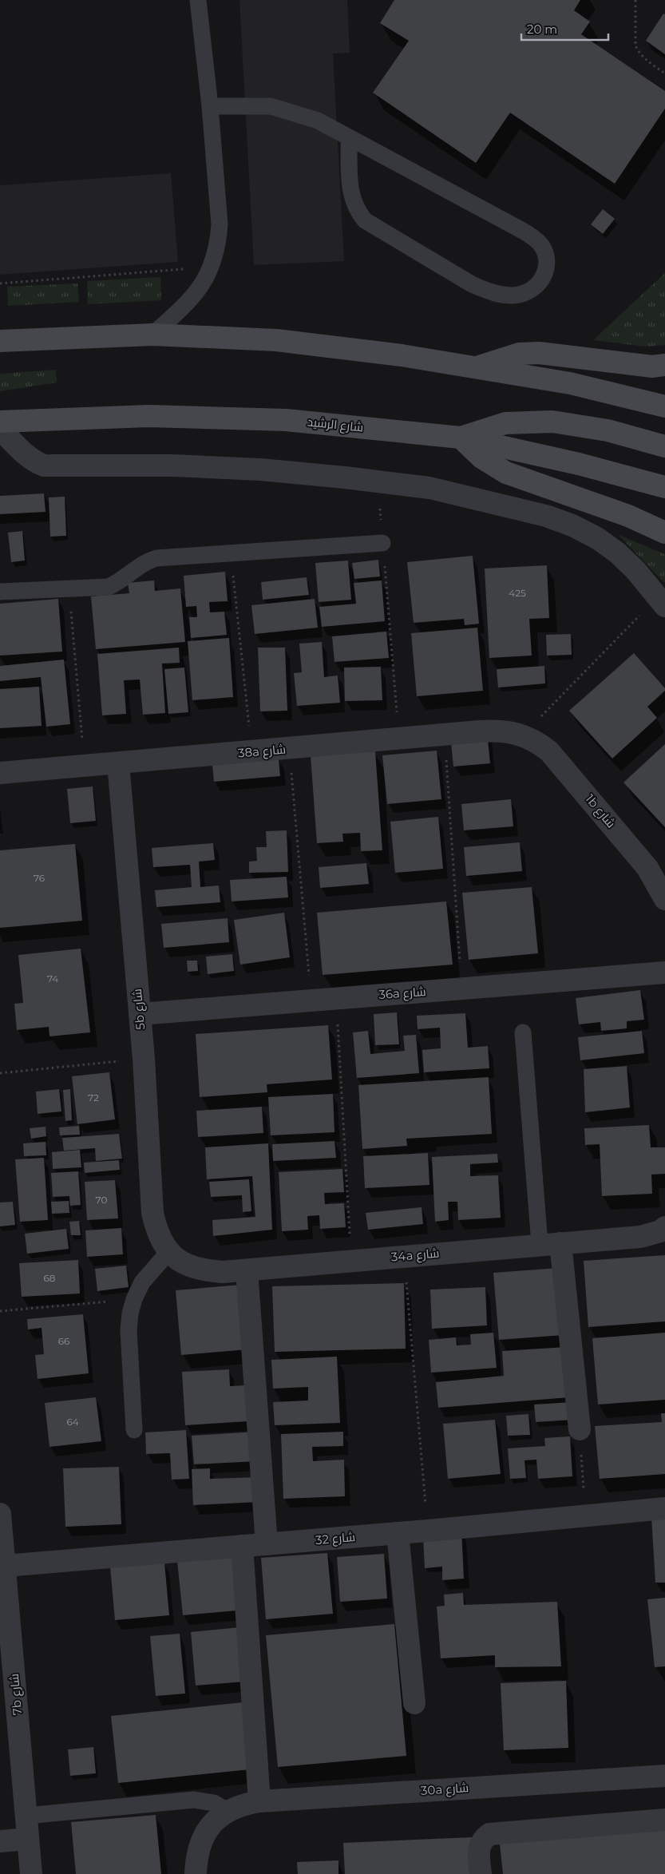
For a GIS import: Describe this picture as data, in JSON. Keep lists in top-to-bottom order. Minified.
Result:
{"streets":{"main road":["شارع الرشيد"],"street":["38a شارع","1b شارع","36a شارع","5b شارع","34a شارع","شارع 32","7b شارع","30a شارع"]},"crossings":[["38a شارع","1b شارع"],["38a شارع","5b شارع"],["36a شارع","5b شارع"],["5b شارع","34a شارع"],["شارع 32","7b شارع"]],"house_numbers":["425","76","74","72","70","68","66","64"],"scale_bar":"20 m"}
